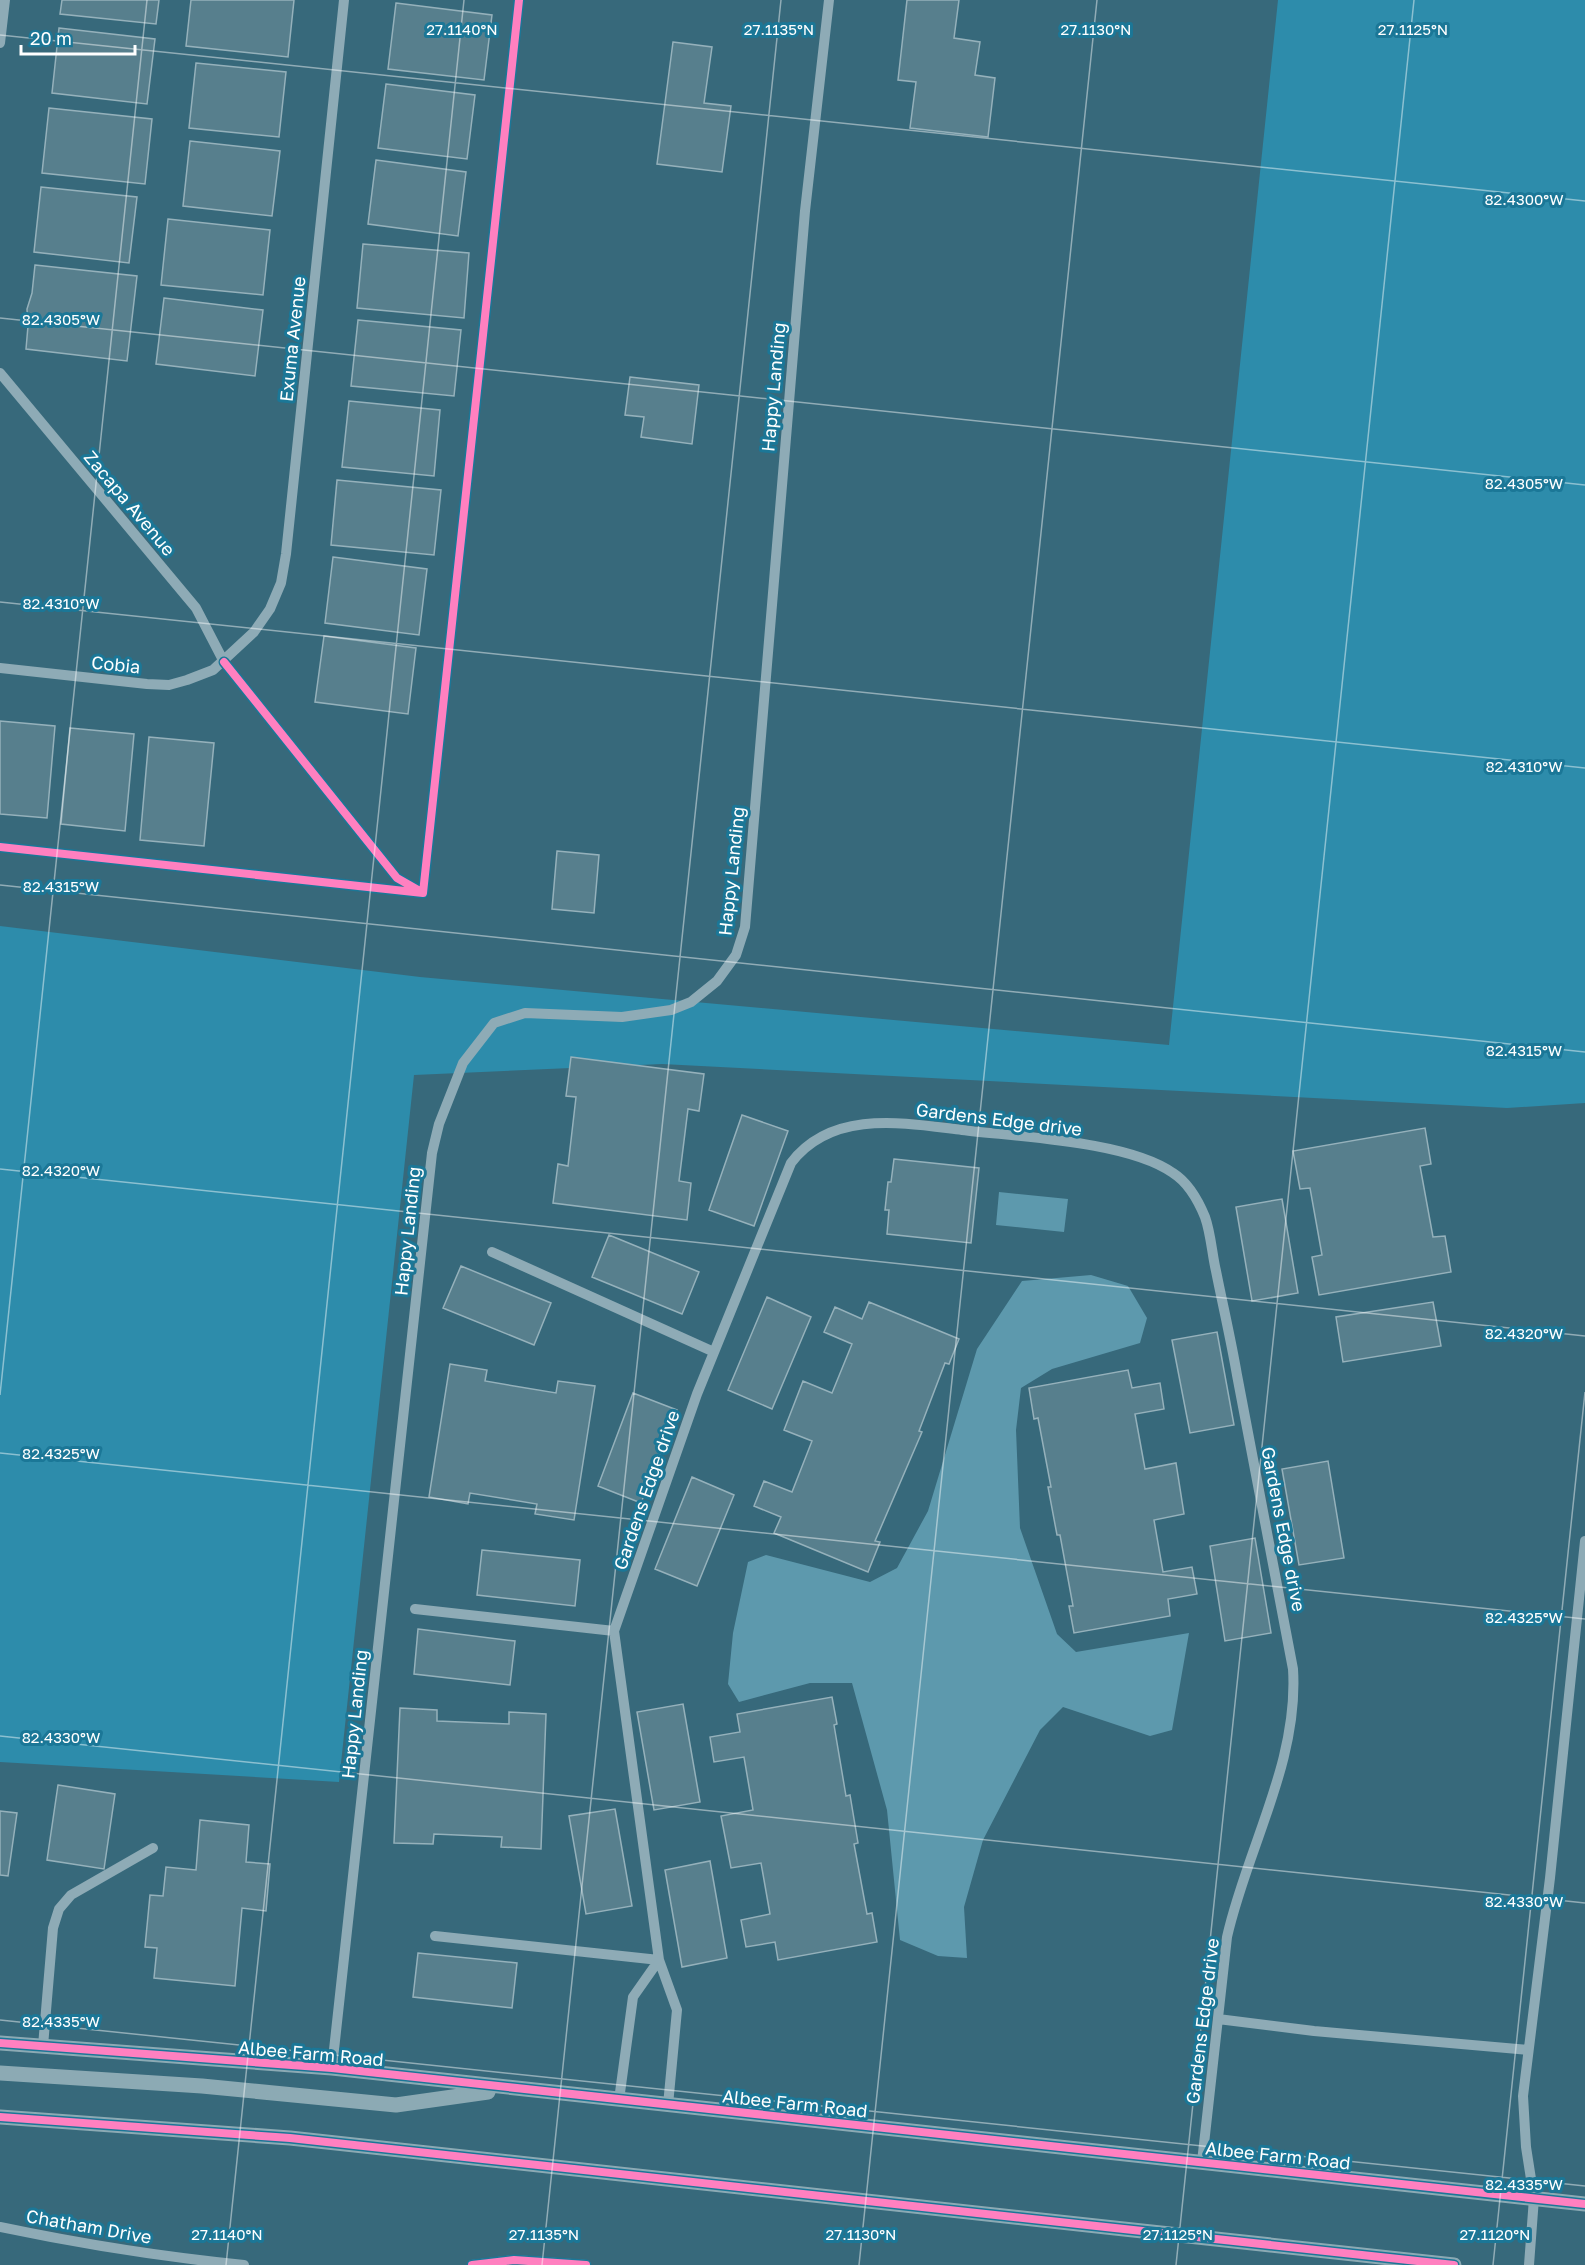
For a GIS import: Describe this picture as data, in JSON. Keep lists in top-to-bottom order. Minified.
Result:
{"streets":{"main road":["Albee Farm Road"],"street":["Exuma Avenue","Happy Landing","Zacapa Avenue","Cobia","Gardens Edge drive","Chatham Drive"]},"crossings":[["Exuma Avenue","Zacapa Avenue"],["Exuma Avenue","Cobia"],["Happy Landing","Albee Farm Road"],["Zacapa Avenue","Cobia"],["Gardens Edge drive","Albee Farm Road"]],"scale_bar":"20 m","coordinates":["27.1140°N","27.1135°N","27.1130°N","27.1125°N","82.4300°W","82.4305°W","82.4310°W","82.4315°W","82.4320°W","82.4325°W","82.4330°W","82.4335°W","27.1120°N"]}
